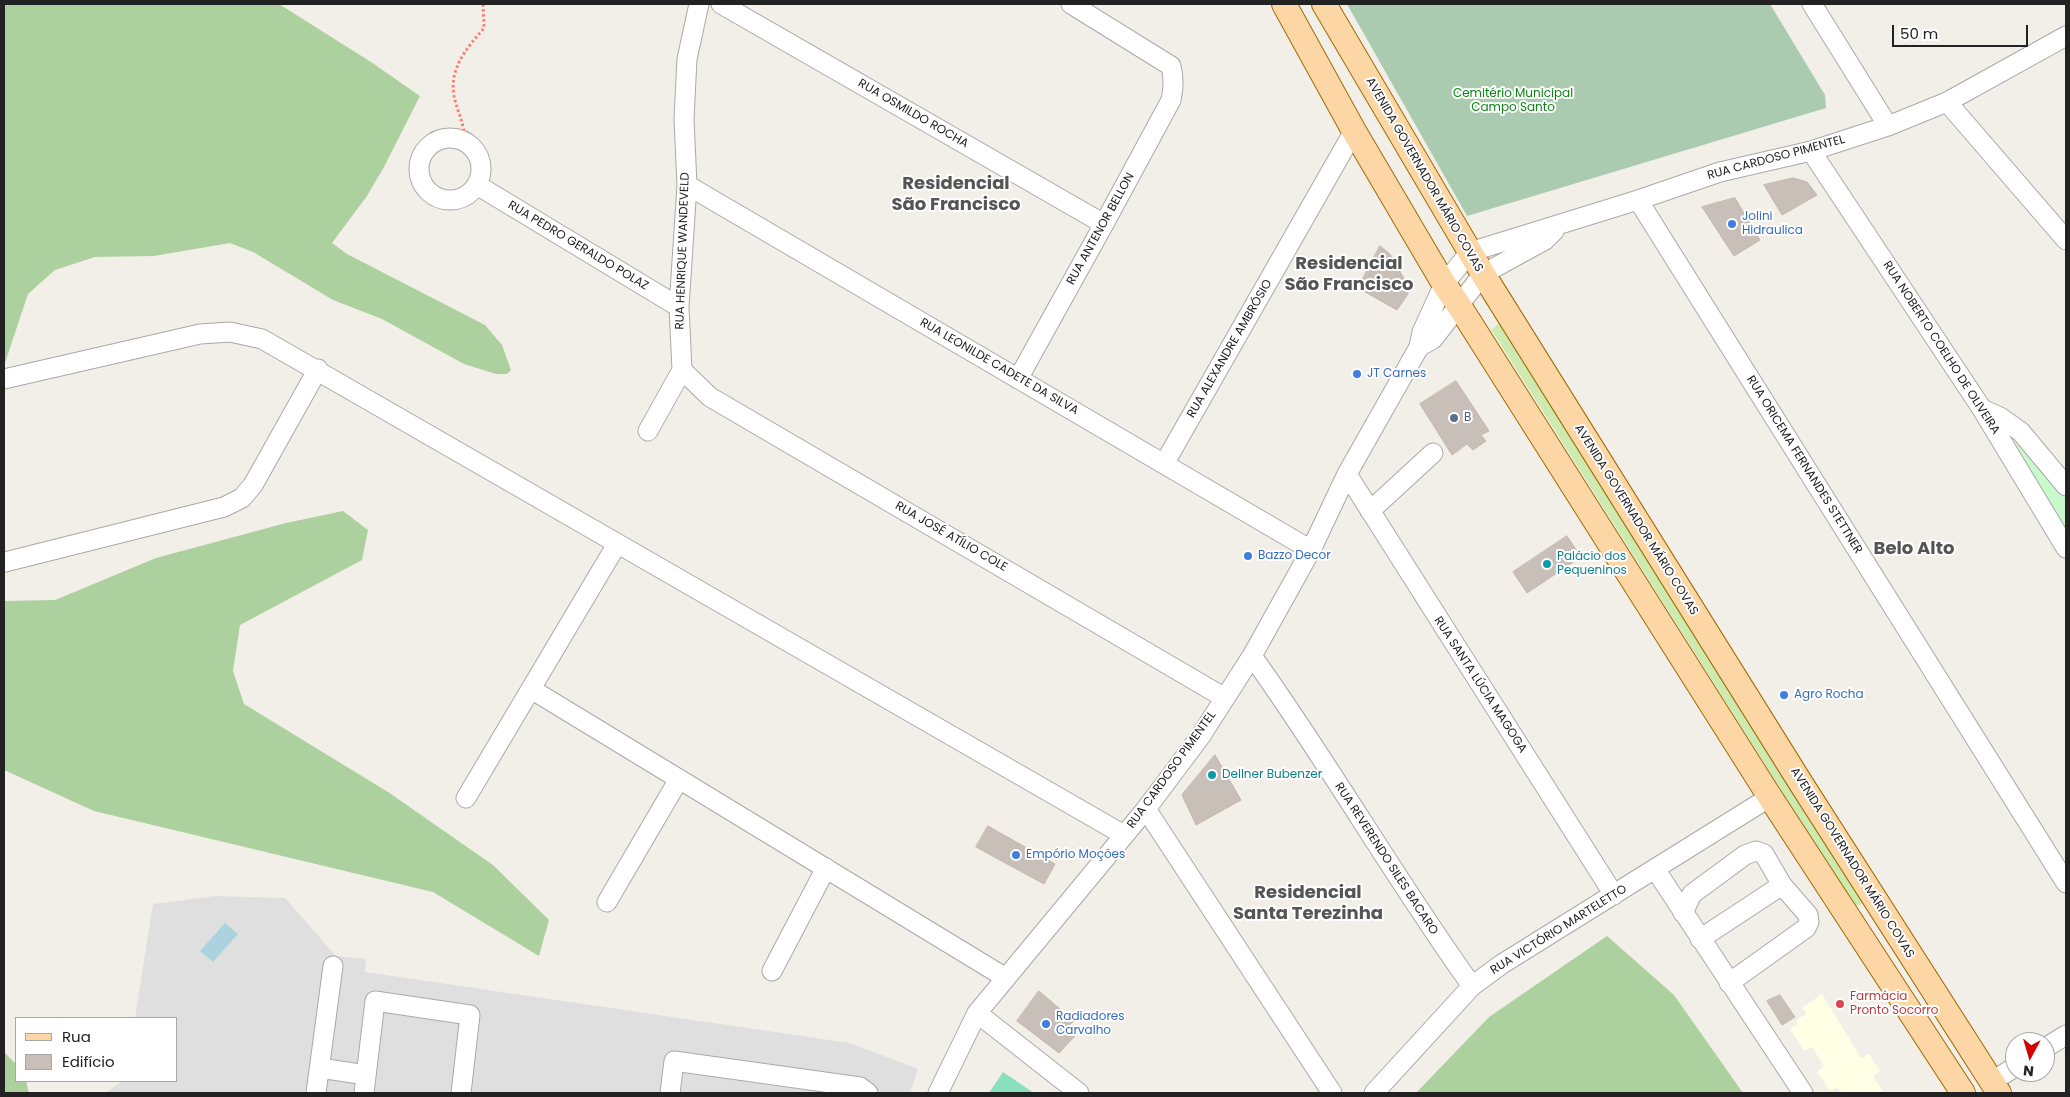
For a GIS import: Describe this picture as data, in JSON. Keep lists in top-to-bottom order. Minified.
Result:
{"streets":{"main road":["AVENIDA GOVERNADOR MÁRIO COVAS"],"street":["RUA OSMILDO ROCHA","RUA CARDOSO PIMENTEL","RUA ANTENOR BELLON","RUA PEDRO GERALDO POLAZ","RUA HENRIQUE WANDEVELD","RUA NOBERTO COELHO DE OLIVEIRA","RUA ALEXANDRE AMBRÓSIO","RUA LEONILDE CADETE DA SILVA","RUA ORICEMA FERNANDES STETTNER","RUA JOSÉ ATÍLIO COLE","RUA SANTA LÚCIA MAGOGA","RUA REVERENDO SILES BACARO","RUA VICTÓRIO MARTELETTO"]},"crossings":[["RUA OSMILDO ROCHA","RUA ANTENOR BELLON"],["RUA CARDOSO PIMENTEL","AVENIDA GOVERNADOR MÁRIO COVAS"],["RUA CARDOSO PIMENTEL","RUA NOBERTO COELHO DE OLIVEIRA"],["RUA CARDOSO PIMENTEL","RUA LEONILDE CADETE DA SILVA"],["RUA CARDOSO PIMENTEL","RUA ORICEMA FERNANDES STETTNER"],["RUA CARDOSO PIMENTEL","RUA JOSÉ ATÍLIO COLE"],["RUA CARDOSO PIMENTEL","RUA SANTA LÚCIA MAGOGA"],["RUA CARDOSO PIMENTEL","RUA REVERENDO SILES BACARO"],["RUA ANTENOR BELLON","RUA LEONILDE CADETE DA SILVA"],["RUA PEDRO GERALDO POLAZ","RUA HENRIQUE WANDEVELD"],["RUA HENRIQUE WANDEVELD","RUA LEONILDE CADETE DA SILVA"],["RUA HENRIQUE WANDEVELD","RUA JOSÉ ATÍLIO COLE"],["RUA ALEXANDRE AMBRÓSIO","RUA LEONILDE CADETE DA SILVA"],["RUA SANTA LÚCIA MAGOGA","RUA VICTÓRIO MARTELETTO"],["RUA REVERENDO SILES BACARO","RUA VICTÓRIO MARTELETTO"]],"districts":["Residencial São Francisco","Residencial São Francisco","Belo Alto","Residencial Santa Terezinha"],"parks":["Cemitério Municipal Campo Santo"],"places":["Jolini Hidraulica","JT Carnes","B","Bazzo Decor","Palácio dos Pequeninos","Agro Rocha","Dellner Bubenzer","Empório Moções","Farmácia Pronto Socorro","Radiadores Carvalho"],"legend":["Rua","Edifício"],"scale_bar":"50 m","north":"bottom"}
